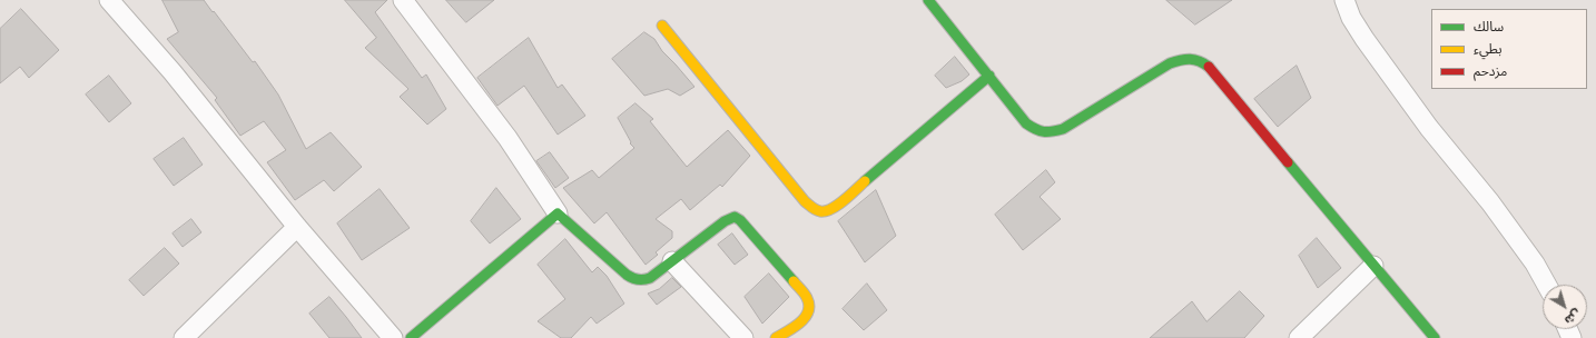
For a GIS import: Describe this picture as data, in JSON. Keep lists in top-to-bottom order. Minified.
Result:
{"legend":["سالك","بطيء","مزدحم"],"north":"bottom right"}
